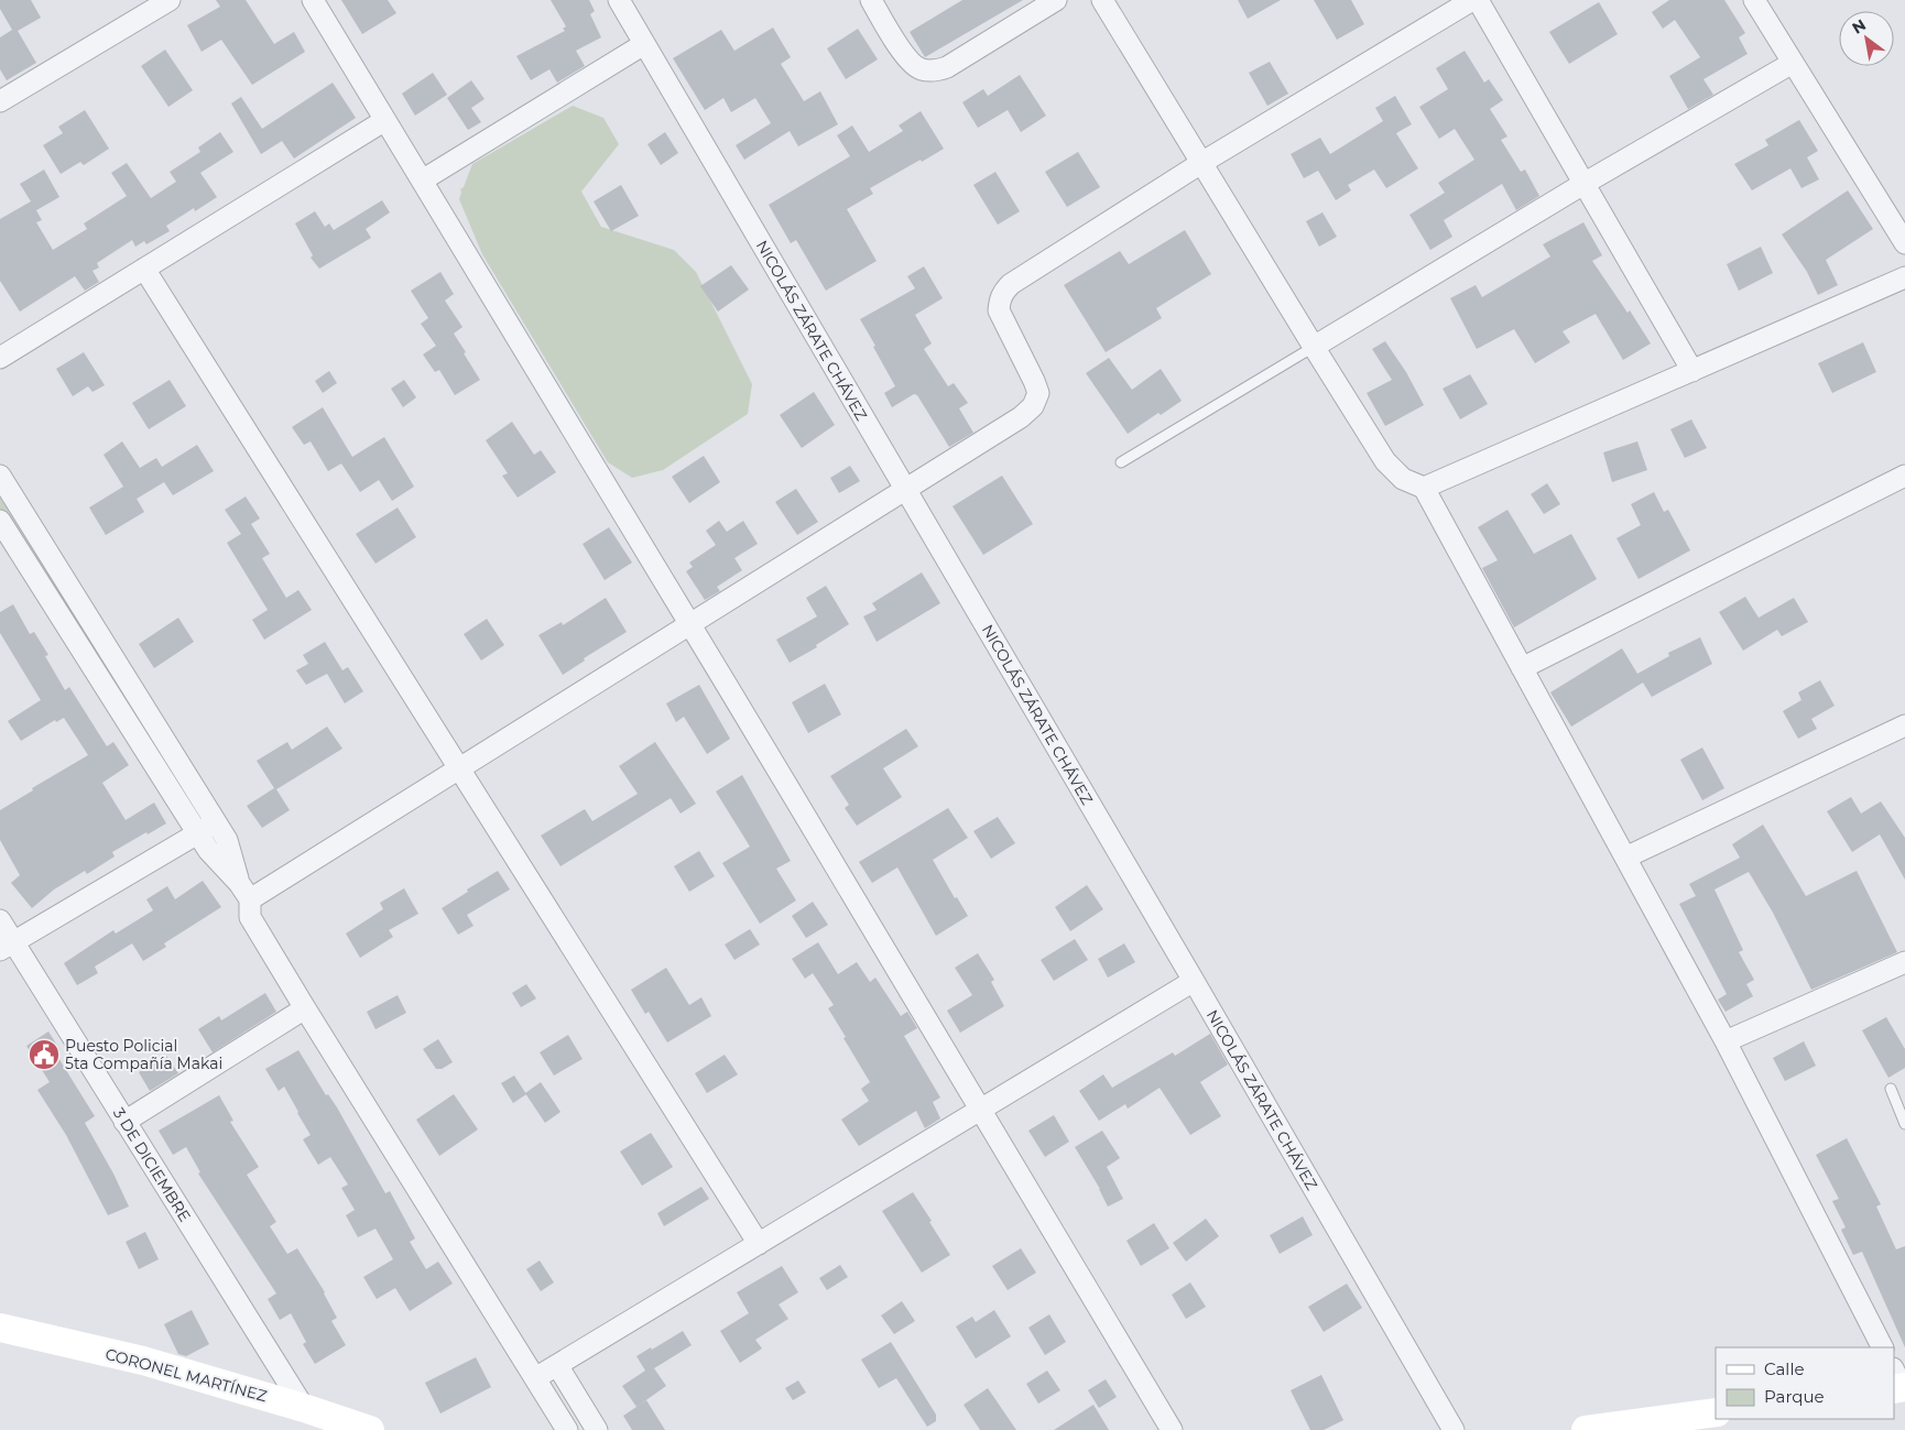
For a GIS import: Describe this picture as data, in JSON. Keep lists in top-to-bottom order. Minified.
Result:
{"streets":{"main road":["CORONEL MARTÍNEZ"],"street":["NICOLÁS ZÁRATE CHÁVEZ","3 DE DICIEMBRE"]},"crossings":[["3 DE DICIEMBRE","CORONEL MARTÍNEZ"]],"places":{"public building":["Puesto Policial 5ta Compañía Makai"]},"legend":["Calle","Parque"],"north":"top left"}
